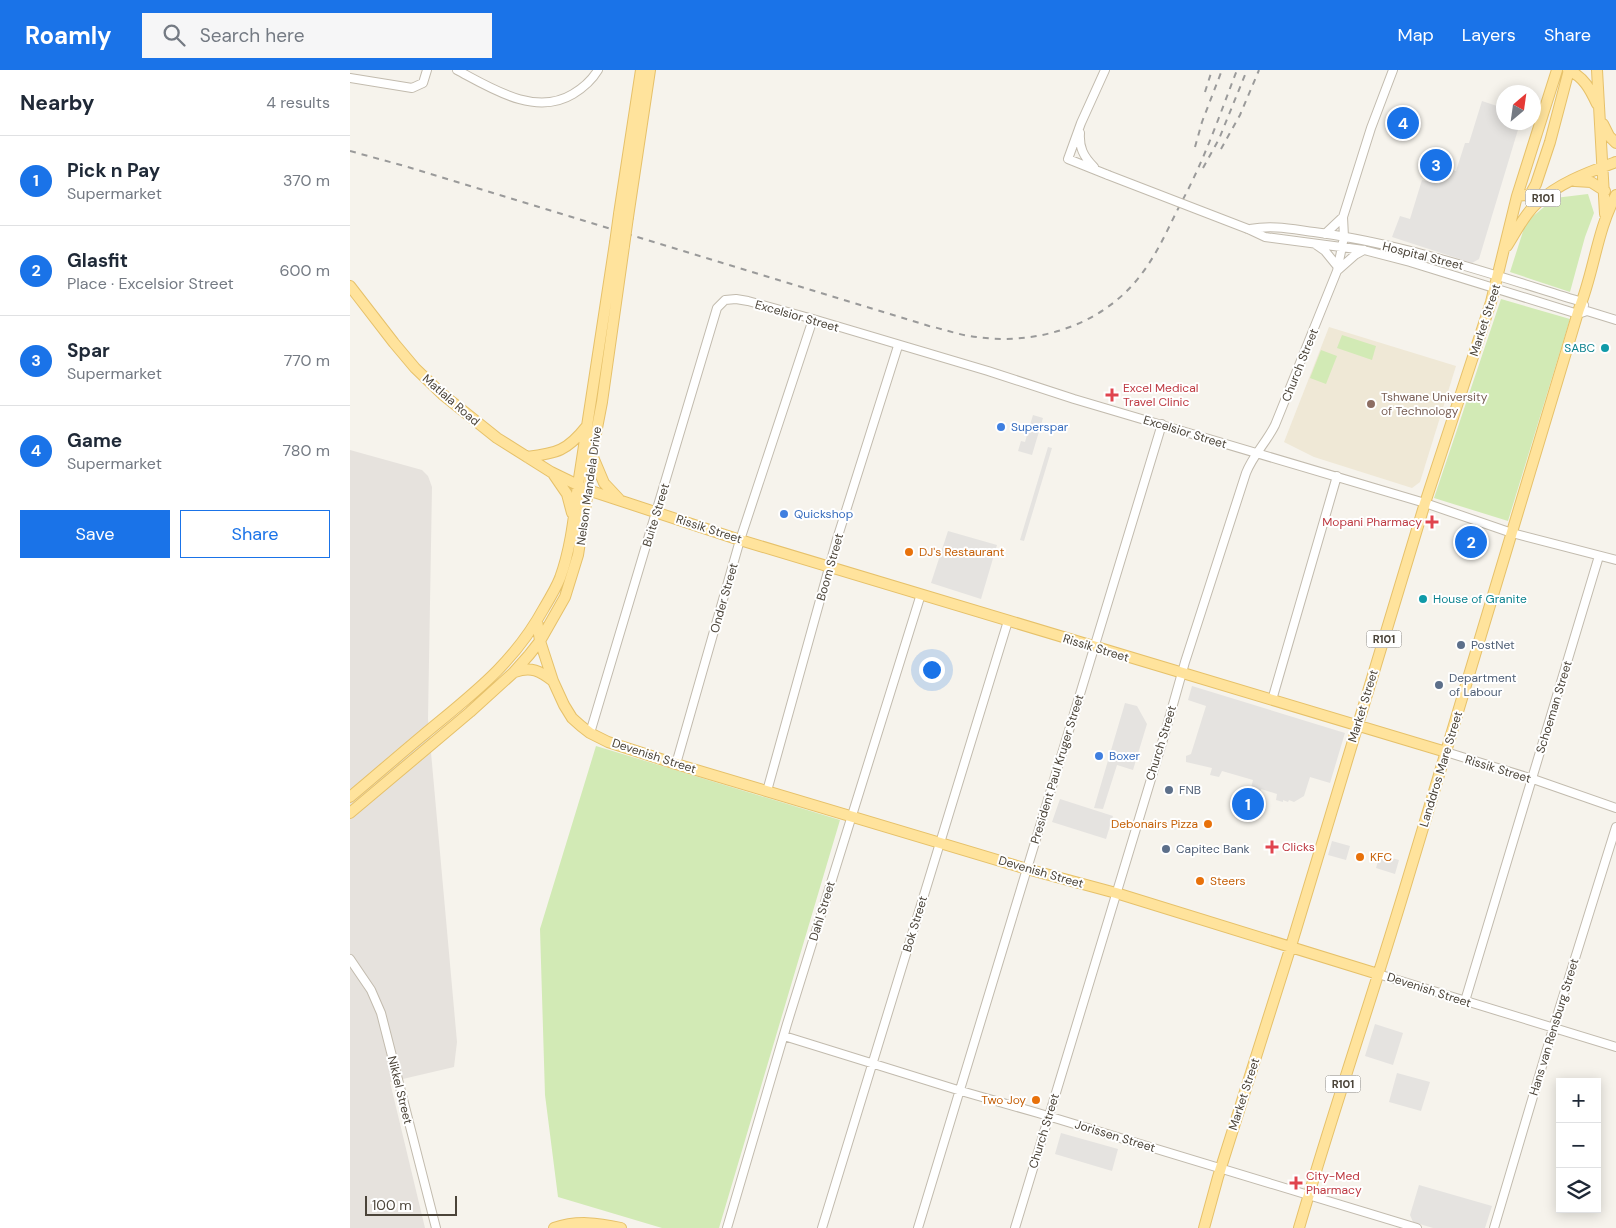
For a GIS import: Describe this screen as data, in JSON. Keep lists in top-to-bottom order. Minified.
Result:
{"streets":{"main road":["R101","Market Street","Matlala Road","Nelson Mandela Drive","Rissik Street","Devenish Street","Landdros Mare Street"],"street":["Hospital Street","Excelsior Street","Church Street","Buite Street","Boom Street","Onder Street","Schoeman Street","President Paul Kruger Street","Dahl Street","Bok Street","Hans van Rensburg Street","Nikkel Street","Jorissen Street"]},"crossings":[["R101","Market Street"],["Hospital Street","Market Street"],["Hospital Street","Church Street"],["Hospital Street","Landdros Mare Street"],["Excelsior Street","Market Street"],["Excelsior Street","Church Street"],["Excelsior Street","Buite Street"],["Excelsior Street","Boom Street"],["Excelsior Street","Onder Street"],["Excelsior Street","Schoeman Street"],["Excelsior Street","President Paul Kruger Street"],["Excelsior Street","Landdros Mare Street"],["Market Street","Rissik Street"],["Market Street","Devenish Street"],["Market Street","Jorissen Street"],["Church Street","Rissik Street"],["Church Street","Devenish Street"],["Church Street","Jorissen Street"],["Matlala Road","Nelson Mandela Drive"],["Matlala Road","Rissik Street"],["Nelson Mandela Drive","Rissik Street"],["Nelson Mandela Drive","Devenish Street"],["Buite Street","Rissik Street"],["Buite Street","Devenish Street"],["Rissik Street","Boom Street"],["Rissik Street","Onder Street"],["Rissik Street","Schoeman Street"],["Rissik Street","President Paul Kruger Street"],["Rissik Street","Landdros Mare Street"],["Rissik Street","Dahl Street"],["Rissik Street","Bok Street"],["Boom Street","Devenish Street"],["Onder Street","Devenish Street"],["Schoeman Street","Devenish Street"],["Devenish Street","President Paul Kruger Street"],["Devenish Street","Landdros Mare Street"],["Devenish Street","Dahl Street"],["Devenish Street","Bok Street"],["Devenish Street","Hans van Rensburg Street"],["President Paul Kruger Street","Jorissen Street"],["Landdros Mare Street","Jorissen Street"],["Dahl Street","Jorissen Street"],["Bok Street","Jorissen Street"]],"places":{"other":["SABC","Tshwane University of Technology","Superspar","Quickshop","DJ's Restaurant","House of Granite","PostNet","Department of Labour","Boxer","FNB","Debonairs Pizza","Capitec Bank","KFC","Steers","Two Joy"],"health":["Excel Medical Travel Clinic","Mopani Pharmacy","Clicks","City-Med Pharmacy"]},"scale_bar":"100 m","north":"top right","page":{"header":"Roamly","search":"Search here","nav":["Map","Layers","Share"],"heading":["Nearby","4 results"],"pins":["4","3","2","1"],"list":[{"mark":"1","name":"Pick n Pay","note":"Supermarket","value":"370 m"},{"mark":"2","name":"Glasfit","note":"Place · Excelsior Street","value":"600 m"},{"mark":"3","name":"Spar","note":"Supermarket","value":"770 m"},{"mark":"4","name":"Game","note":"Supermarket","value":"780 m"}],"buttons":["Save","Share"],"map_buttons":["+","−"],"scale":"100 m"}}
